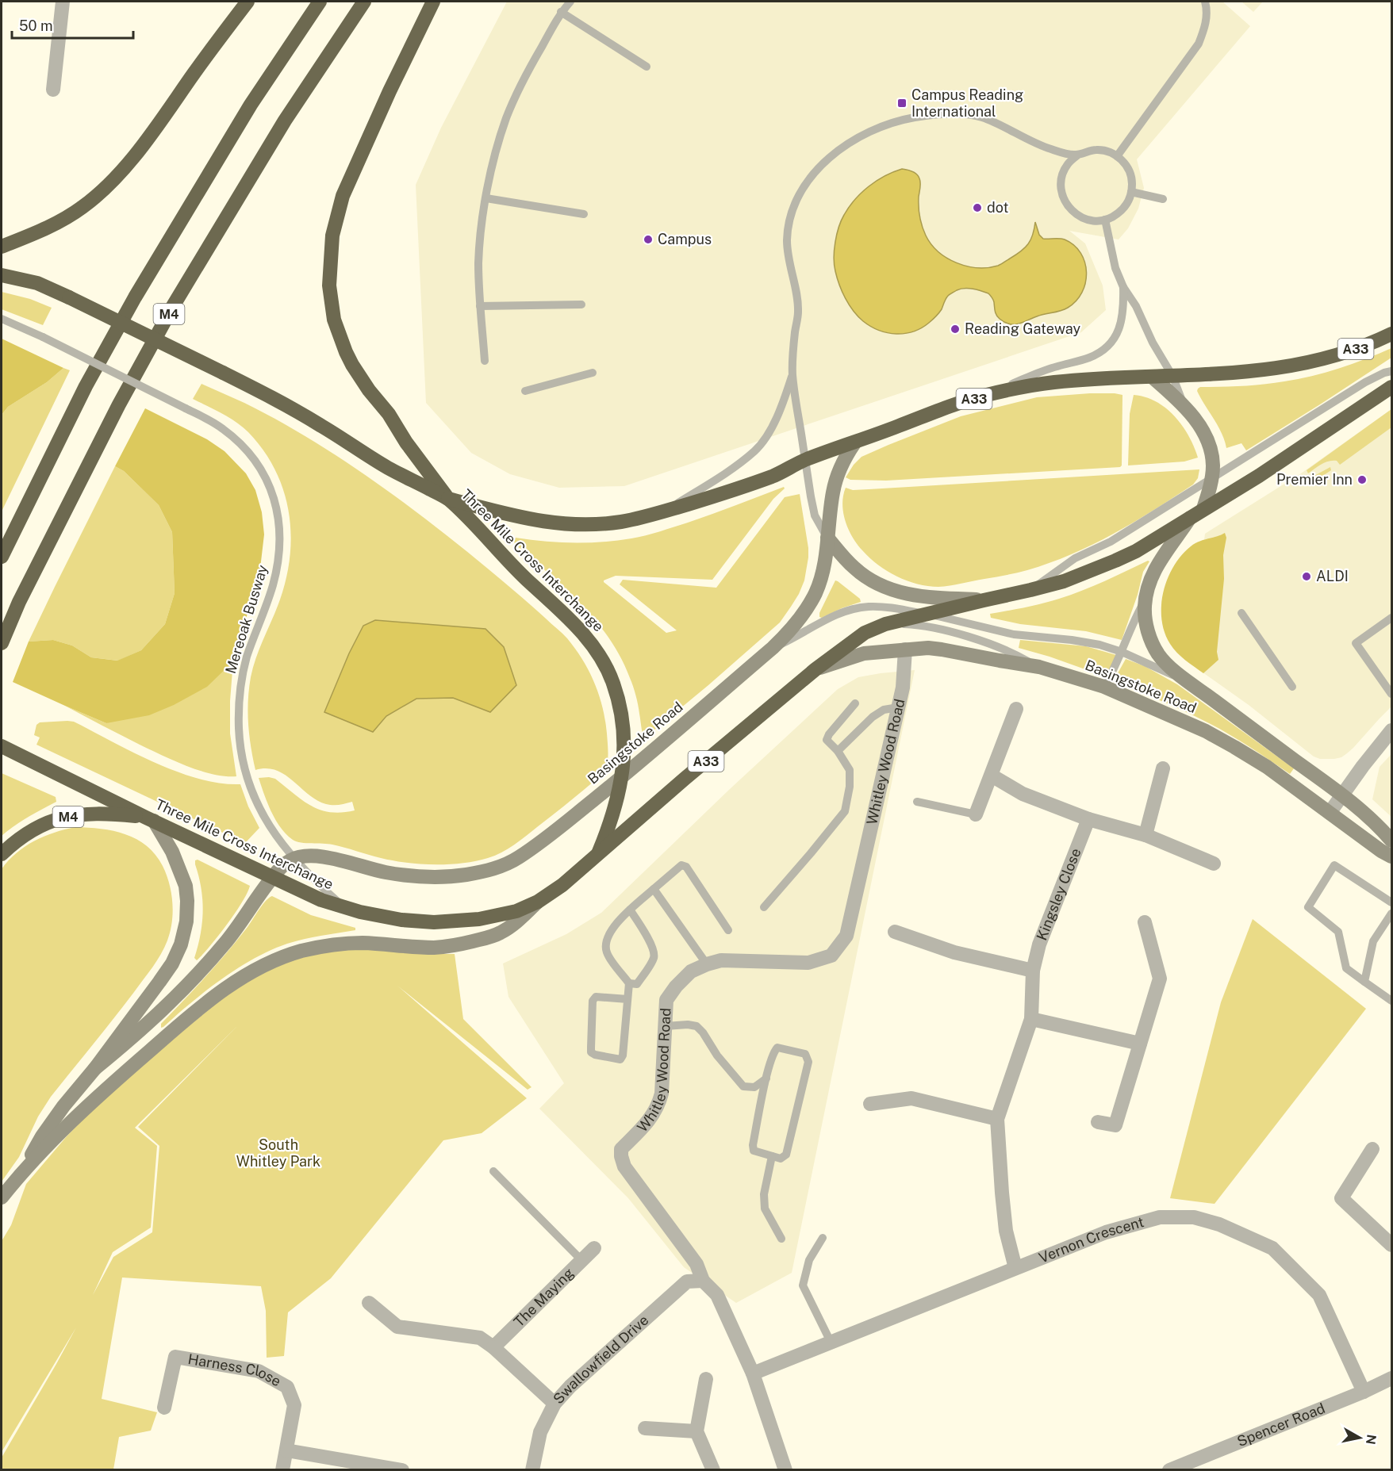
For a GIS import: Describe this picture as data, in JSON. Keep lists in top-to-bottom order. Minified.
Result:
{"streets":{"highway":["M4","A33","Three Mile Cross Interchange","Basingstoke Road"],"street":["Whitley Wood Road","Kingsley Close","Vernon Crescent","The Maying","Swallowfield Drive","Harness Close","Spencer Road"],"lane":["Mereoak Busway"]},"crossings":[["M4","Three Mile Cross Interchange"],["A33","Three Mile Cross Interchange"],["A33","Basingstoke Road"],["Three Mile Cross Interchange","Mereoak Busway"],["Three Mile Cross Interchange","Basingstoke Road"],["Mereoak Busway","Basingstoke Road"],["Basingstoke Road","Whitley Wood Road"],["Whitley Wood Road","Vernon Crescent"],["Whitley Wood Road","Swallowfield Drive"],["Kingsley Close","Vernon Crescent"],["Vernon Crescent","Spencer Road"]],"parks":["South Whitley Park"],"places":{"transit":["Campus Reading International"],"other":["dot","Campus","Reading Gateway","Premier Inn","ALDI"]},"scale_bar":"50 m","north":"right"}
